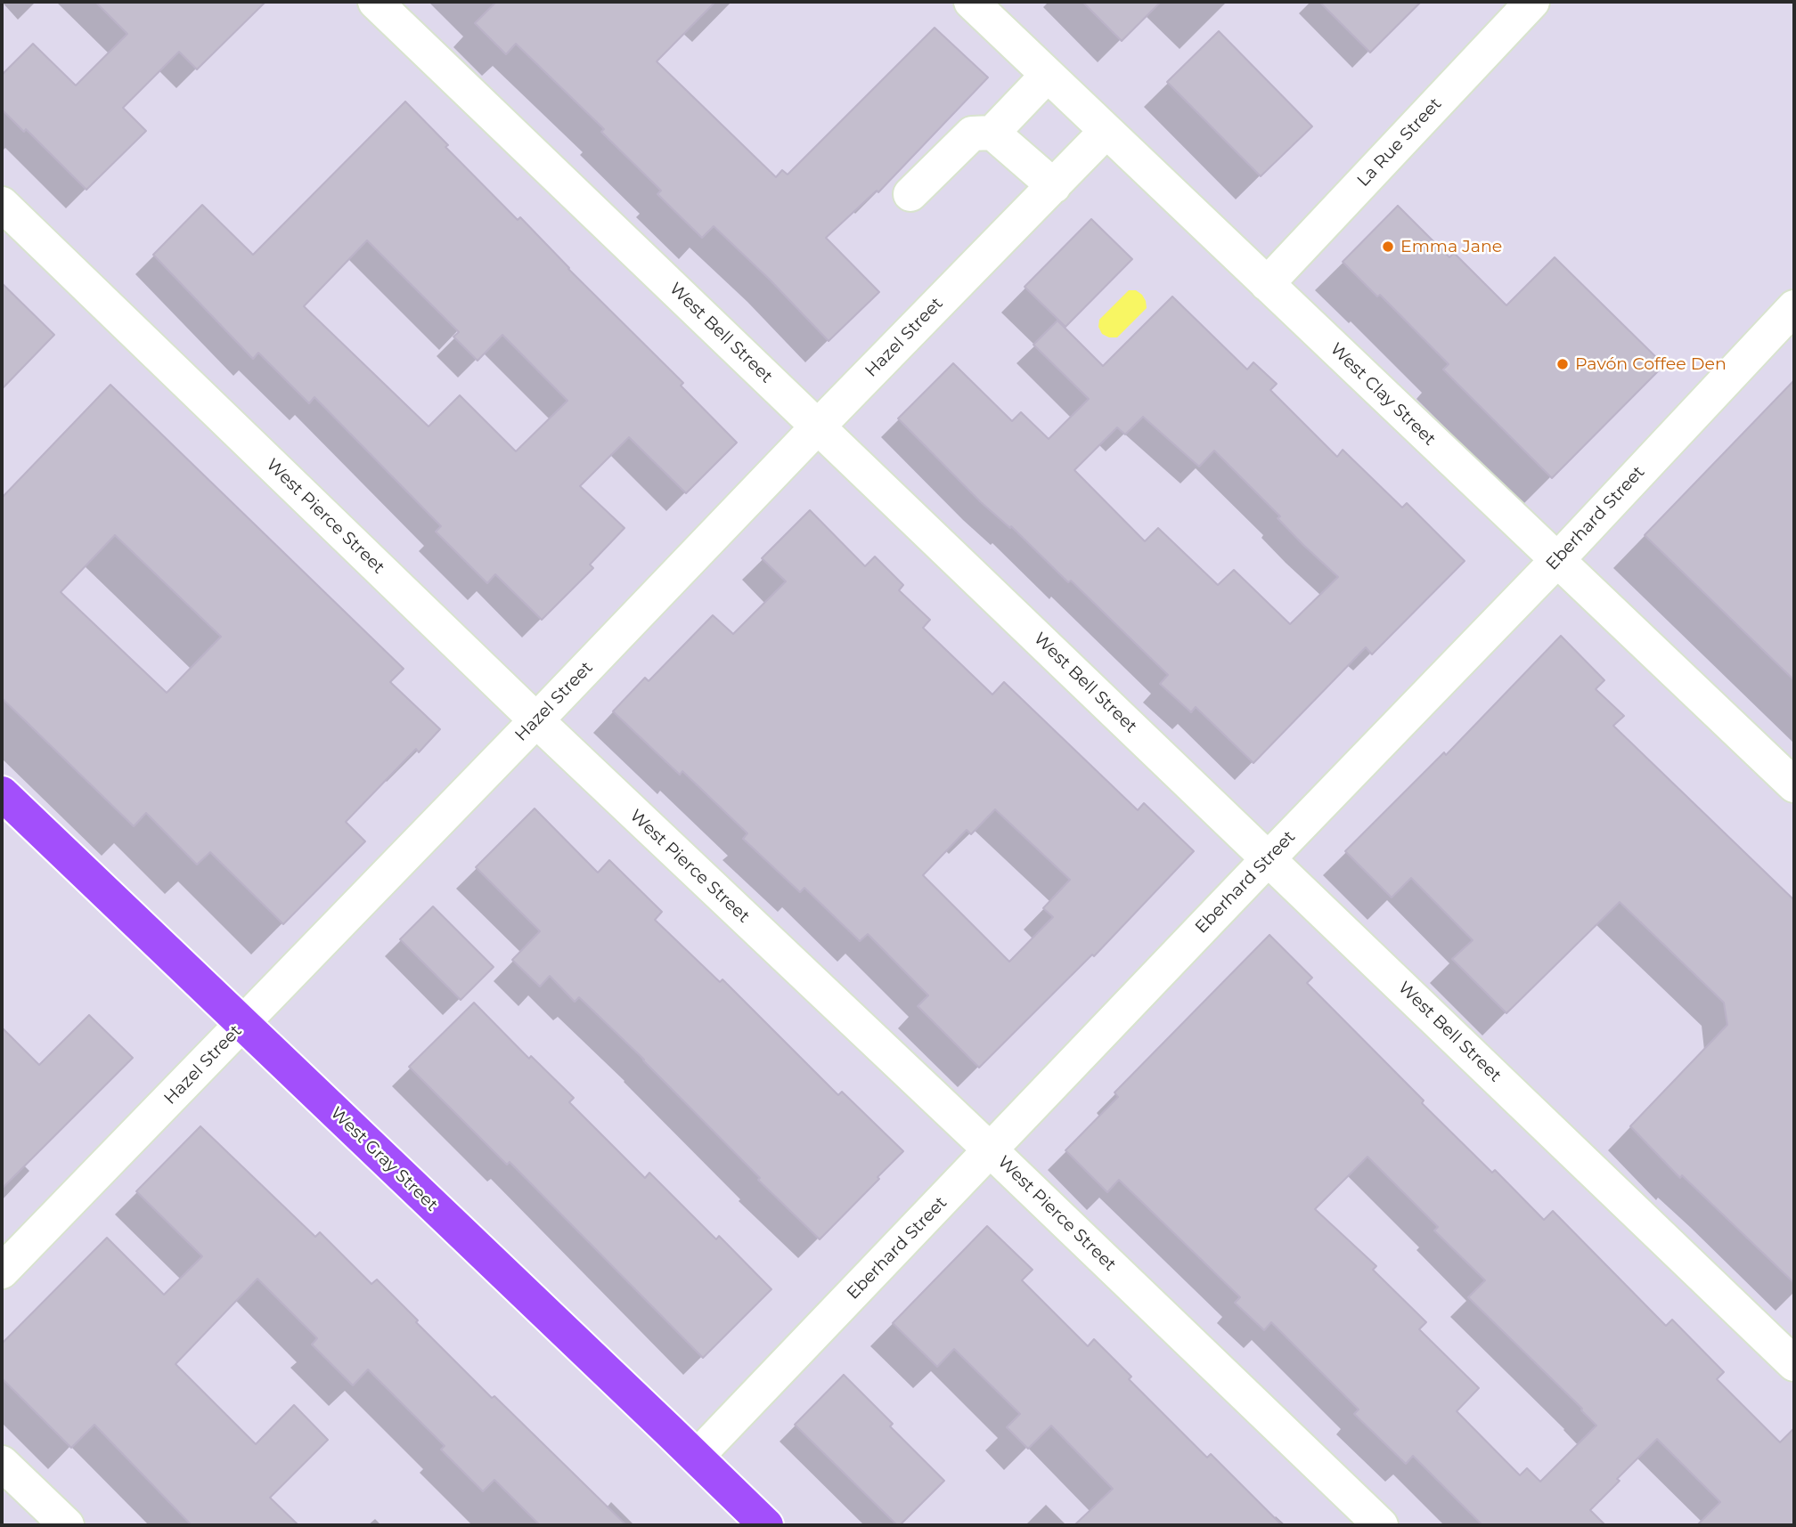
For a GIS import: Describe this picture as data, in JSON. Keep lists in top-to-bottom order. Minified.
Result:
{"streets":{"main road":["West Gray Street"],"street":["La Rue Street","West Bell Street","Hazel Street","West Clay Street","West Pierce Street","Eberhard Street"]},"crossings":[["La Rue Street","West Clay Street"],["West Bell Street","Hazel Street"],["West Bell Street","Eberhard Street"],["Hazel Street","West Clay Street"],["Hazel Street","West Pierce Street"],["Hazel Street","West Gray Street"],["West Clay Street","Eberhard Street"],["West Pierce Street","Eberhard Street"],["Eberhard Street","West Gray Street"]],"places":["Emma Jane","Pavón Coffee Den"]}
